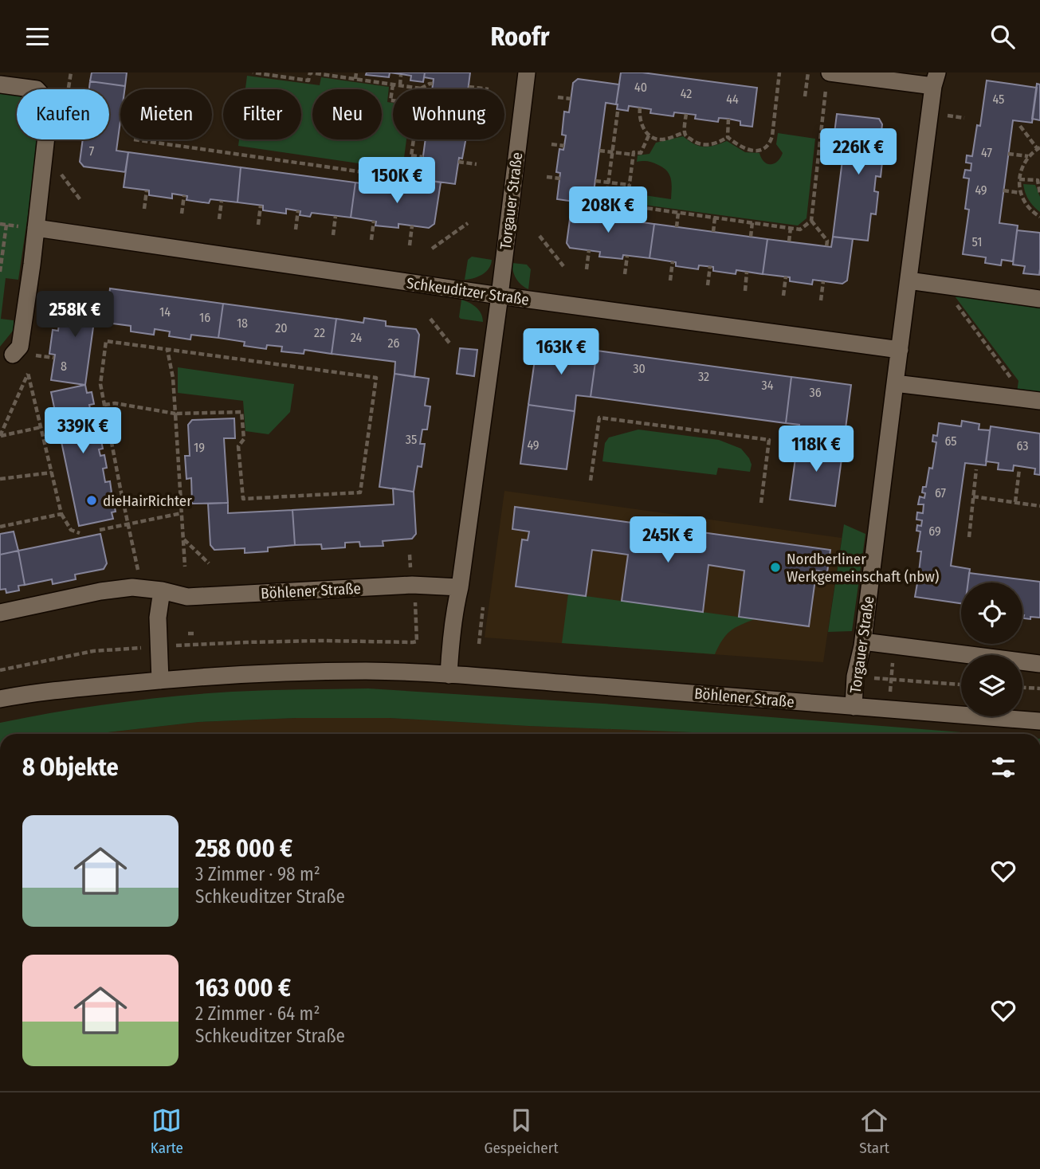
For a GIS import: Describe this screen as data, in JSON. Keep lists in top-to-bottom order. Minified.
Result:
{"streets":{"street":["Torgauer Straße","Schkeuditzer Straße","Böhlener Straße"]},"crossings":[["Torgauer Straße","Schkeuditzer Straße"],["Torgauer Straße","Böhlener Straße"]],"places":["dieHairRichter","Nordberliner Werkgemeinschaft (nbw)"],"house_numbers":["40","42","44","45","7","47","49","51","14","16","18","20","22","24","26","8","30","32","34","36","35","65","49","63","19","67","69"],"page":{"header":"Roofr","chip":["Kaufen","Mieten","Filter","Neu","Wohnung"],"price":["226K €","150K €","208K €","258K €","163K €","339K €","118K €","245K €"],"heading":"8 Objekte","list":[{"name":"258 000 €","note":"3 Zimmer · 98 m² · Schkeuditzer Straße"},{"name":"163 000 €","note":"2 Zimmer · 64 m² · Schkeuditzer Straße"}],"tabs":["Karte","Gespeichert","Start"]}}
